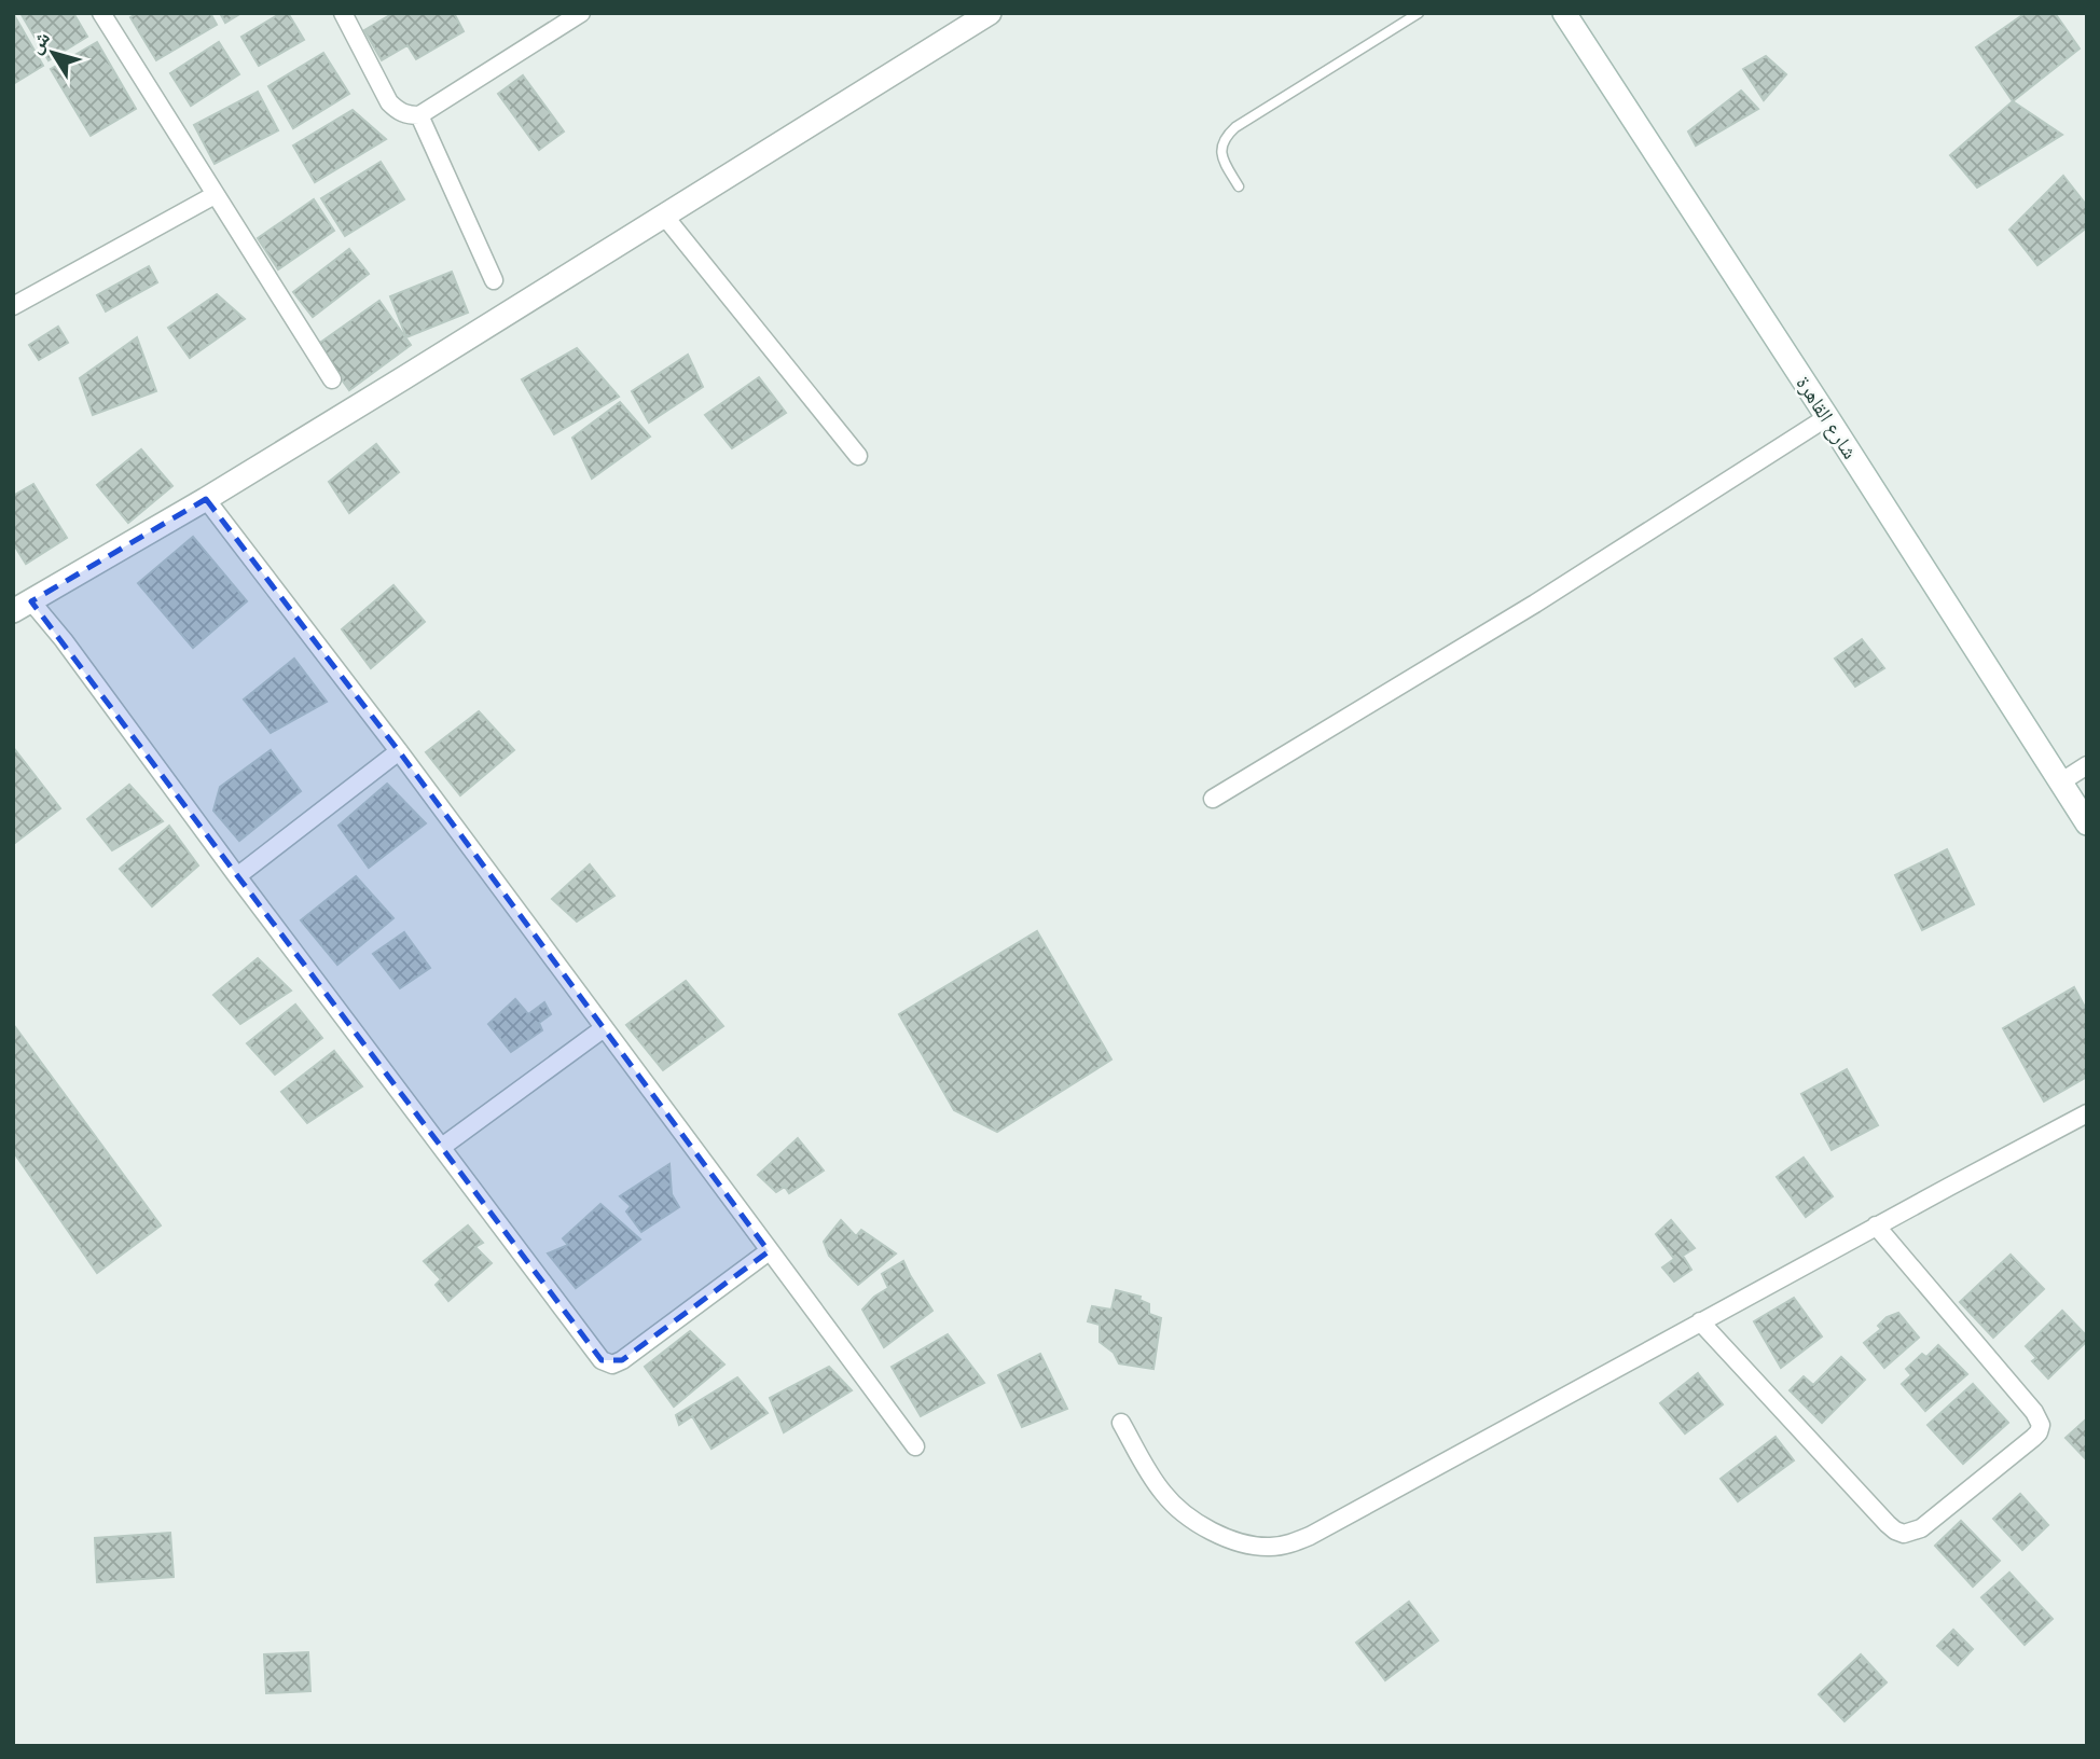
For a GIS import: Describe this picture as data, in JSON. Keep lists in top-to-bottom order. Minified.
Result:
{"streets":{"street":["شارع القاهرة"]},"north":"top left"}
